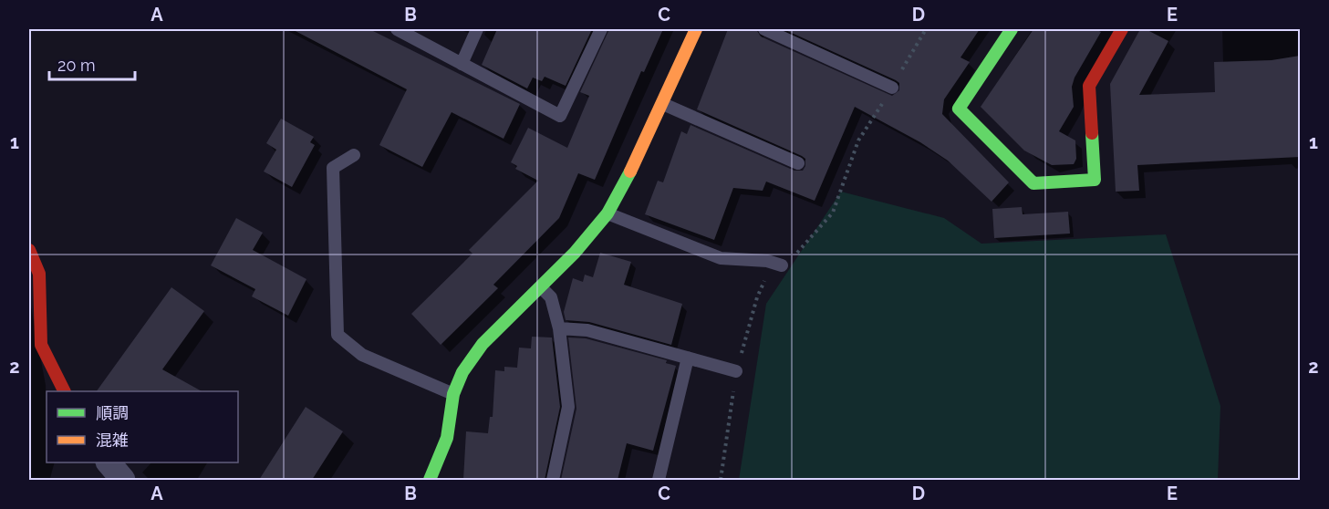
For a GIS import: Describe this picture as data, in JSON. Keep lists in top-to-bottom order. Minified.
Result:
{"legend":["順調","混雑"],"scale_bar":"20 m","grid":{"columns":["A","B","C","D","E"],"rows":["1","2"]}}
